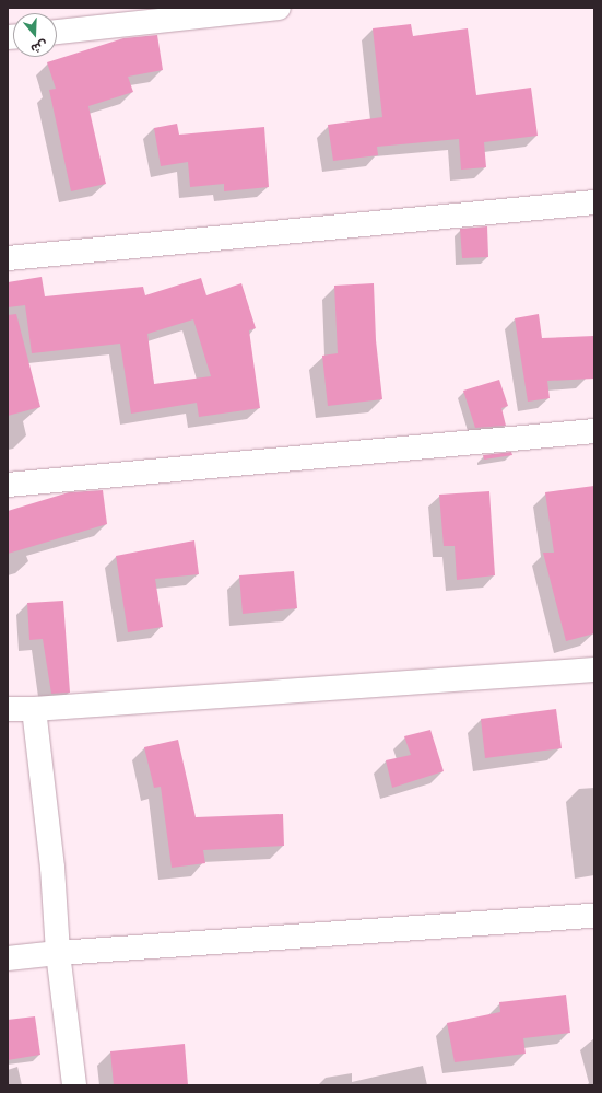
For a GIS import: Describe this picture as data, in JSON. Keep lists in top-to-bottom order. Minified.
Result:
{"north":"bottom"}
